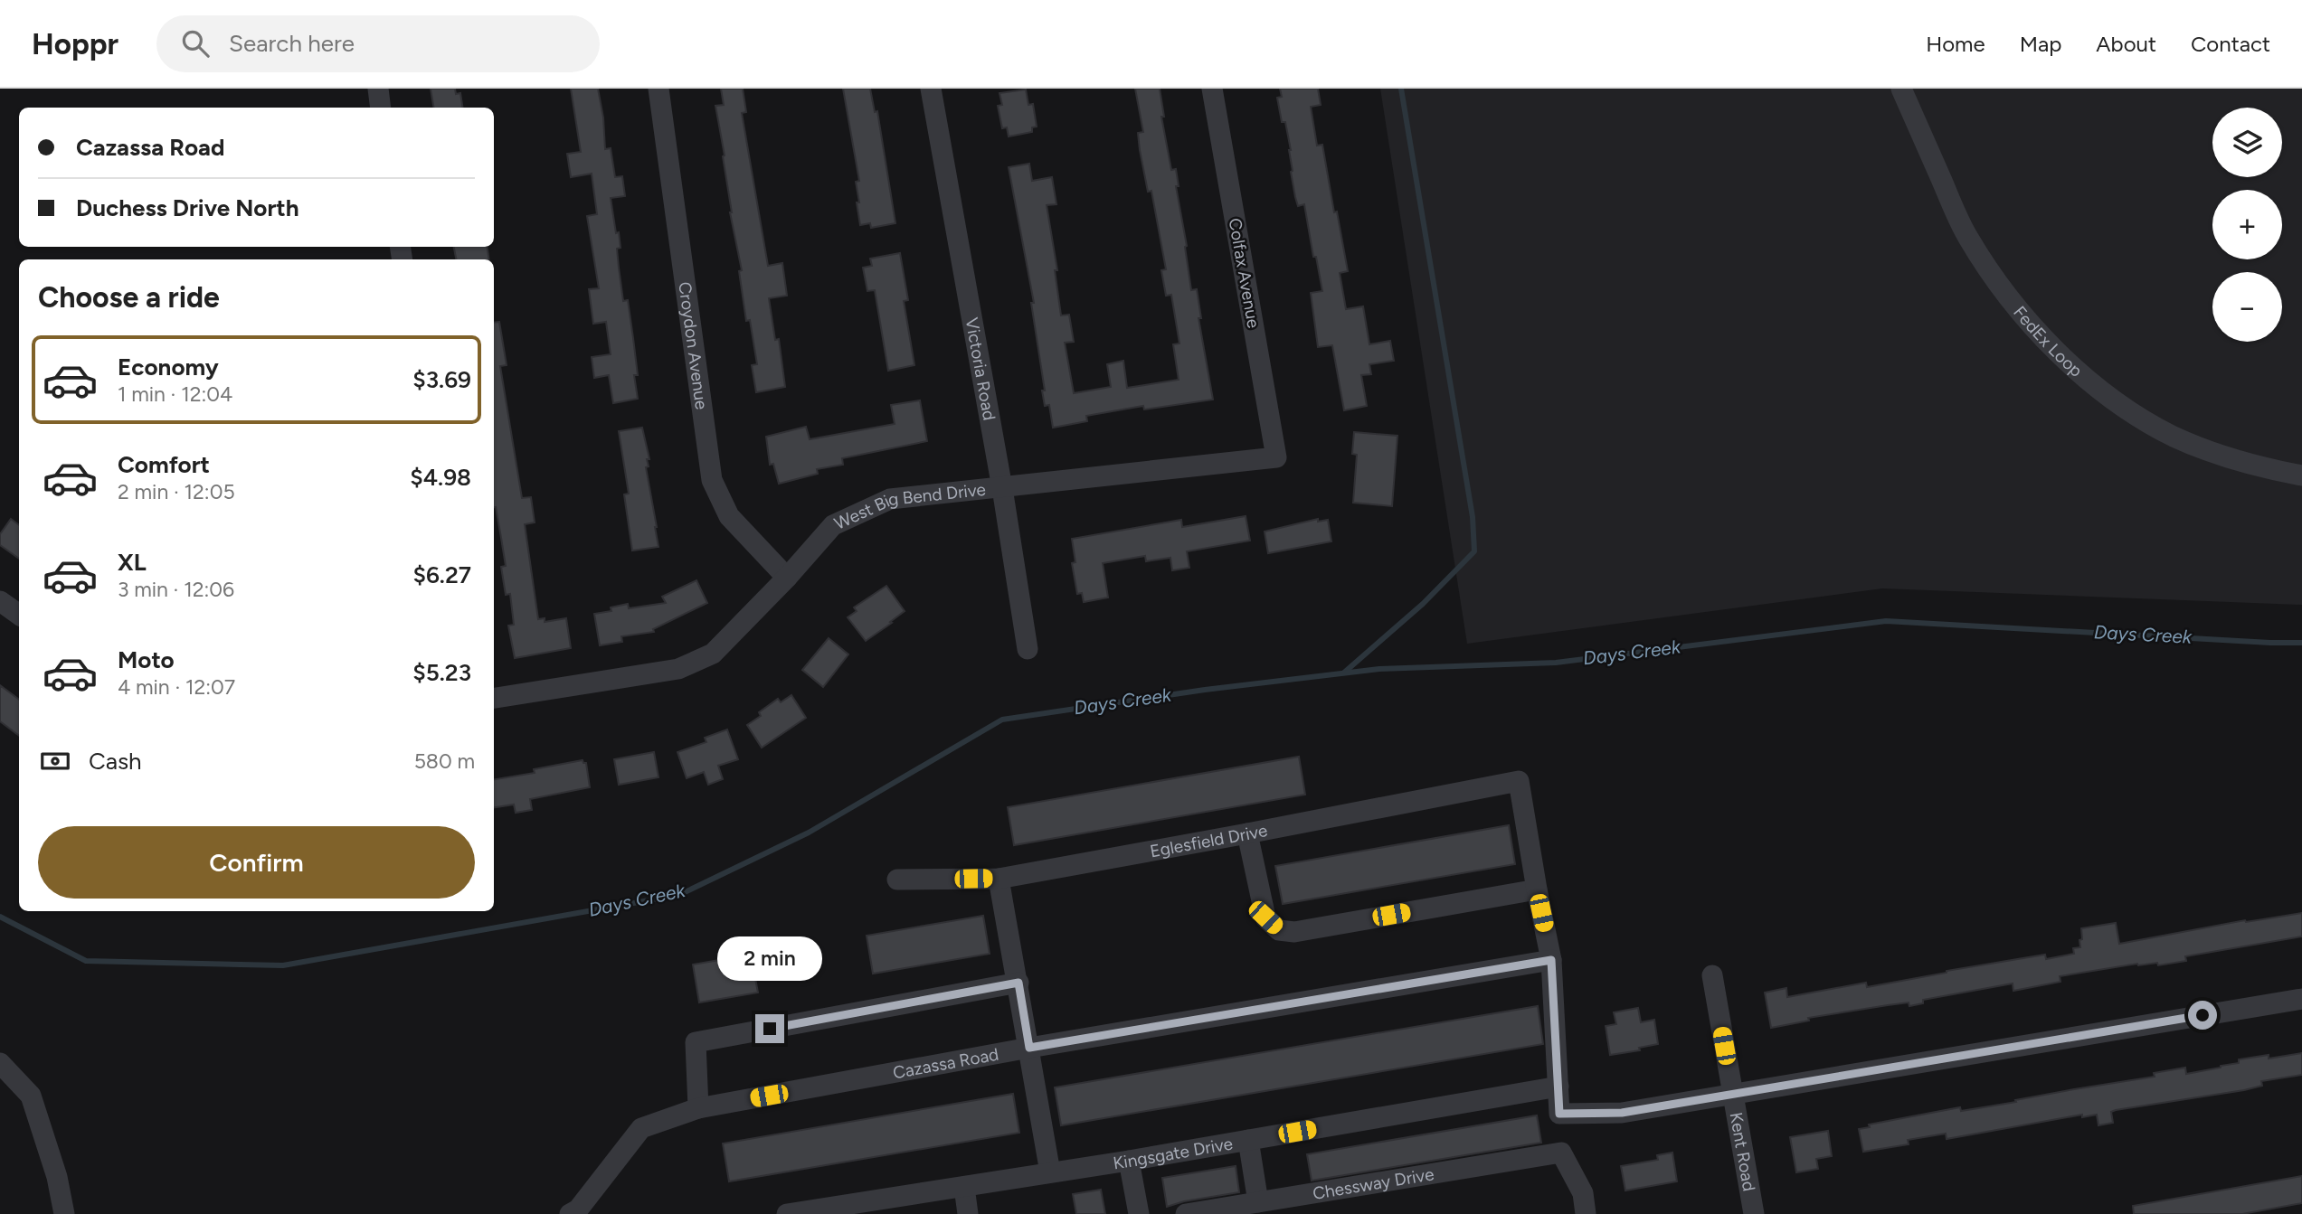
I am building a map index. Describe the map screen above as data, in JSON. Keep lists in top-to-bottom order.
{
  "streets": {
    "street": [
      "Colfax Avenue",
      "FedEx Loop",
      "Croydon Avenue",
      "Victoria Road",
      "West Big Bend Drive",
      "Eglesfield Drive",
      "Cazassa Road",
      "Kent Road",
      "Kingsgate Drive",
      "Chessway Drive"
    ]
  },
  "crossings": [
    ["Colfax Avenue", "West Big Bend Drive"],
    ["Croydon Avenue", "West Big Bend Drive"],
    ["Victoria Road", "West Big Bend Drive"]
  ],
  "water": ["Days Creek"],
  "page": {
    "header": "Hoppr",
    "search": "Search here",
    "nav": [
      "Home",
      "Map",
      "About",
      "Contact"
    ],
    "map_buttons": ["+", "−"],
    "banner": ["Cazassa Road", "Duchess Drive North"],
    "heading": "Choose a ride",
    "list": [
      {
        "name": "Economy",
        "note": "1 min · 12:04",
        "value": "$3.69"
      },
      {
        "name": "Comfort",
        "note": "2 min · 12:05",
        "value": "$4.98"
      },
      {
        "name": "XL",
        "note": "3 min · 12:06",
        "value": "$6.27"
      },
      {
        "name": "Moto",
        "note": "4 min · 12:07",
        "value": "$5.23"
      }
    ],
    "pay": ["Cash", "580 m"],
    "buttons": "Confirm",
    "bubble": "2 min"
  }
}
